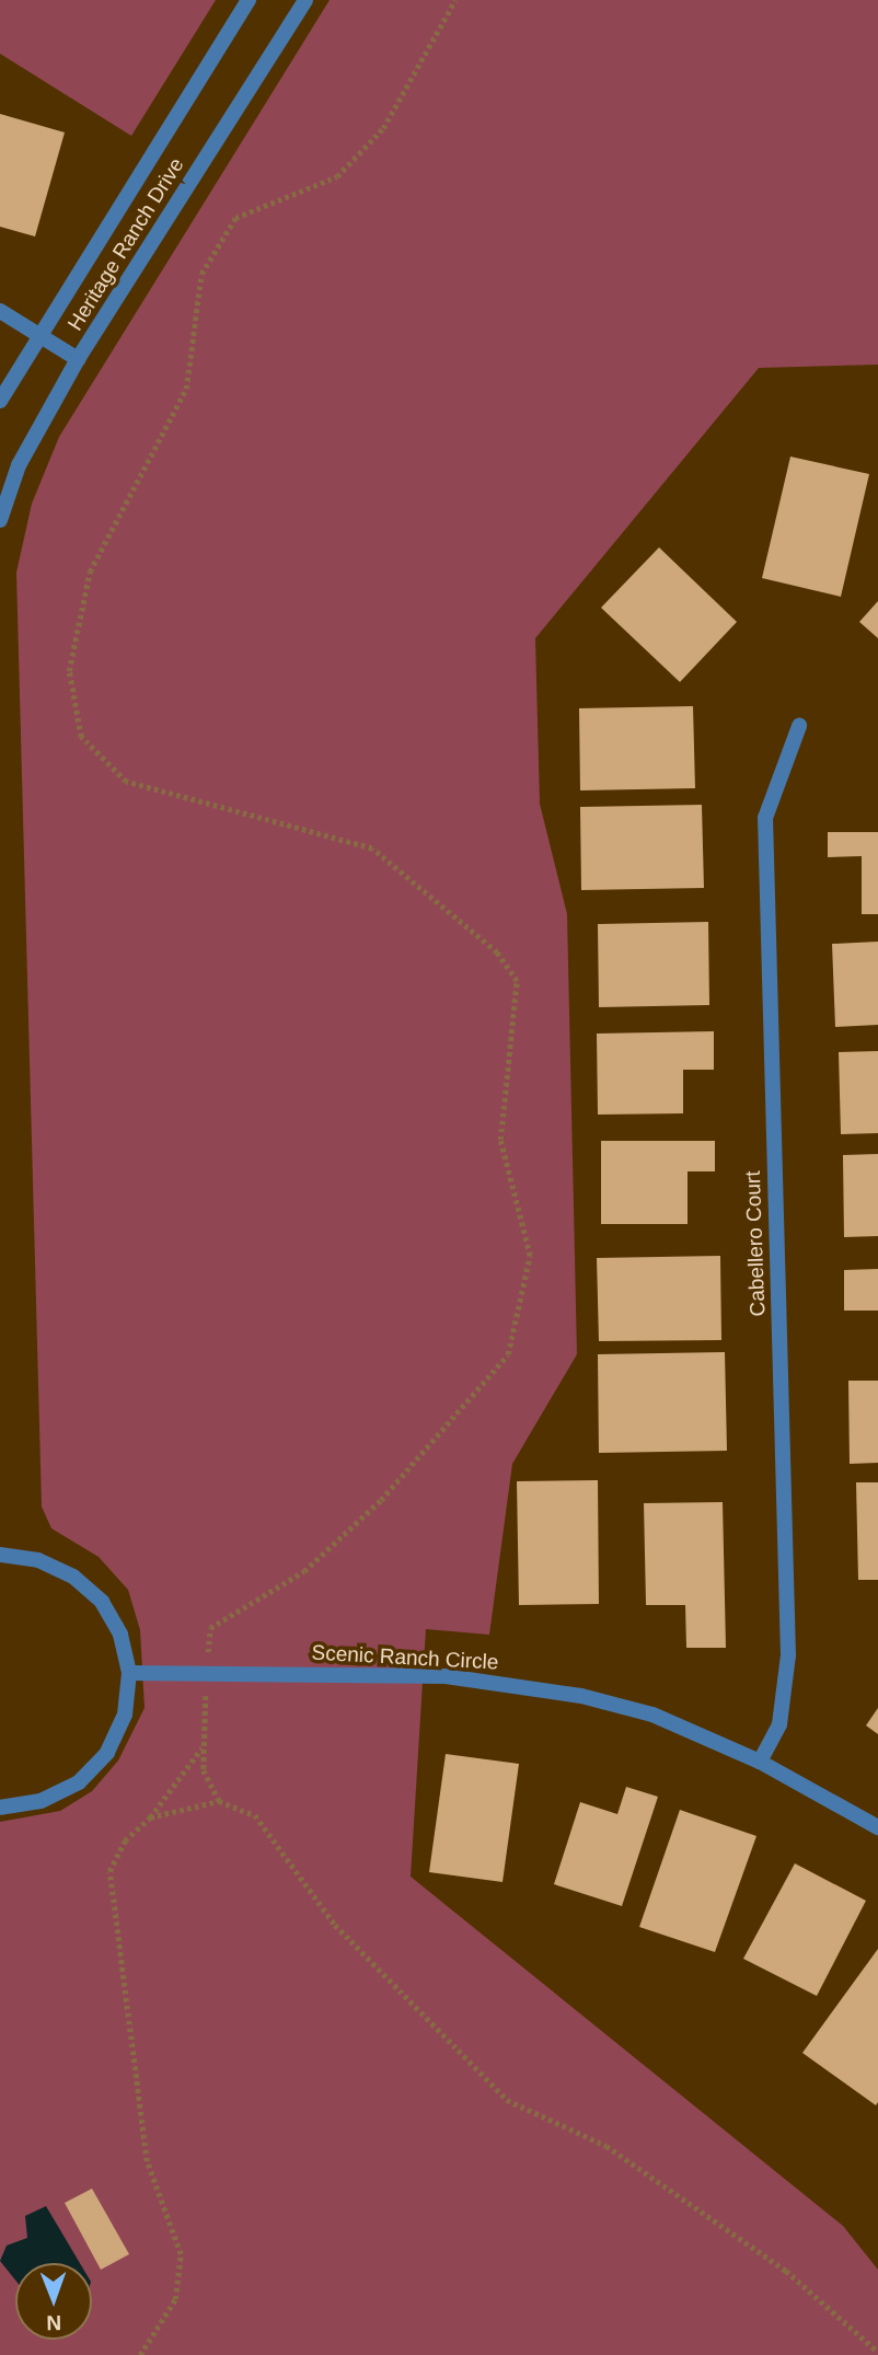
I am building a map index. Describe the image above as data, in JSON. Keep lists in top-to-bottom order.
{
  "streets": {
    "street": ["Heritage Ranch Drive", "Cabellero Court", "Scenic Ranch Circle"]
  },
  "crossings": [
    ["Cabellero Court", "Scenic Ranch Circle"]
  ],
  "north": "bottom"
}
